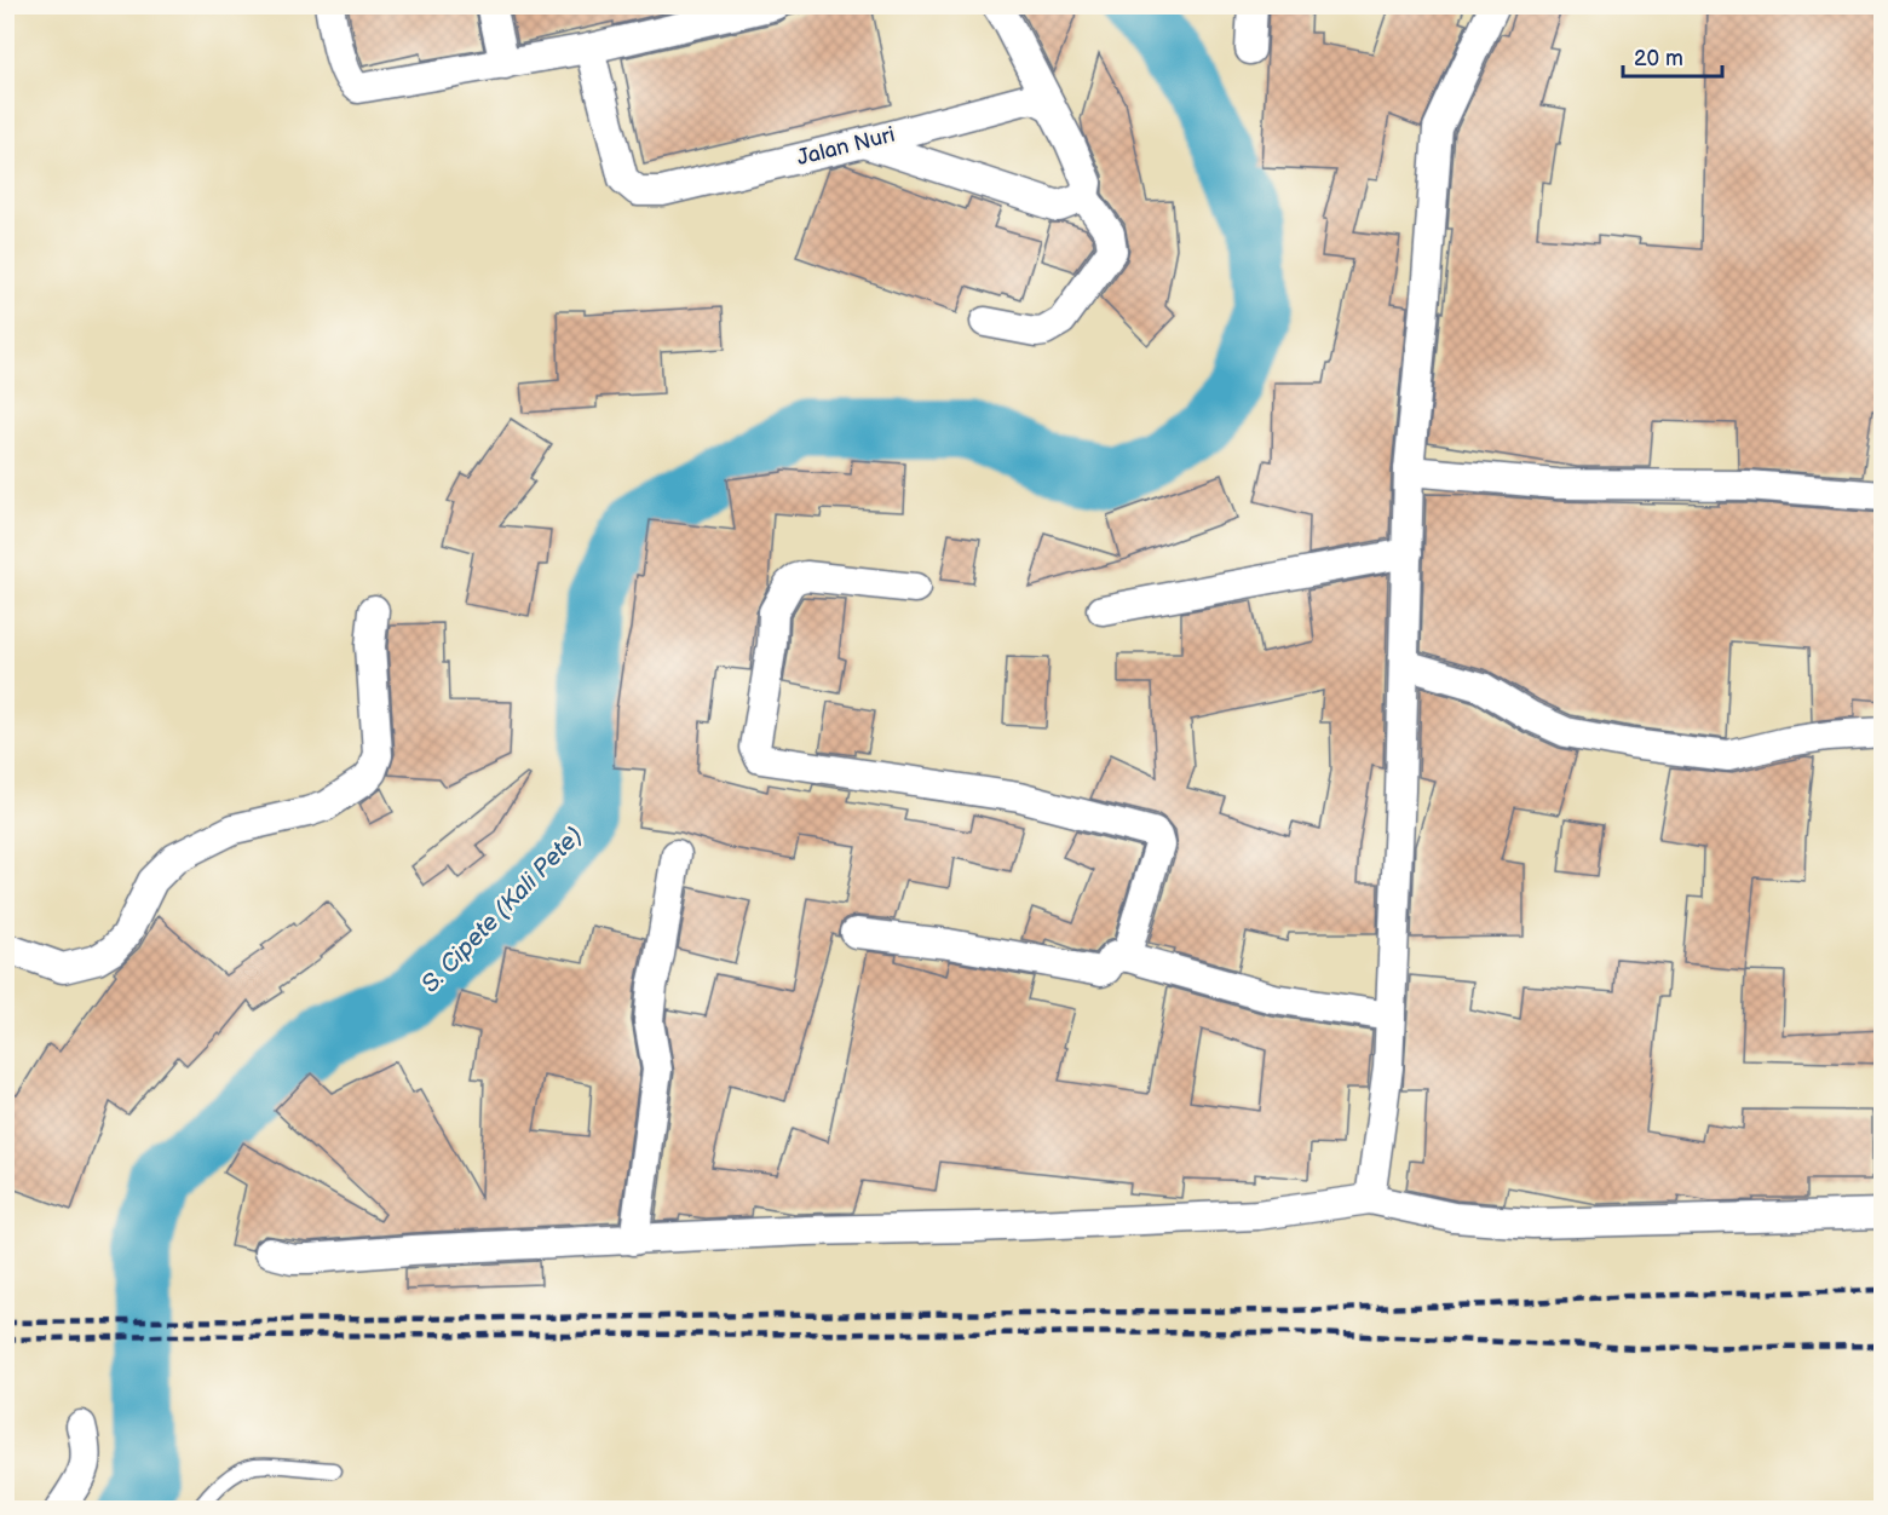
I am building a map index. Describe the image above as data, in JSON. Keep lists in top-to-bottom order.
{
  "streets": {
    "street": ["Jalan Nuri"]
  },
  "water": ["S. Cipete (Kali Pete)"],
  "scale_bar": "20 m"
}
